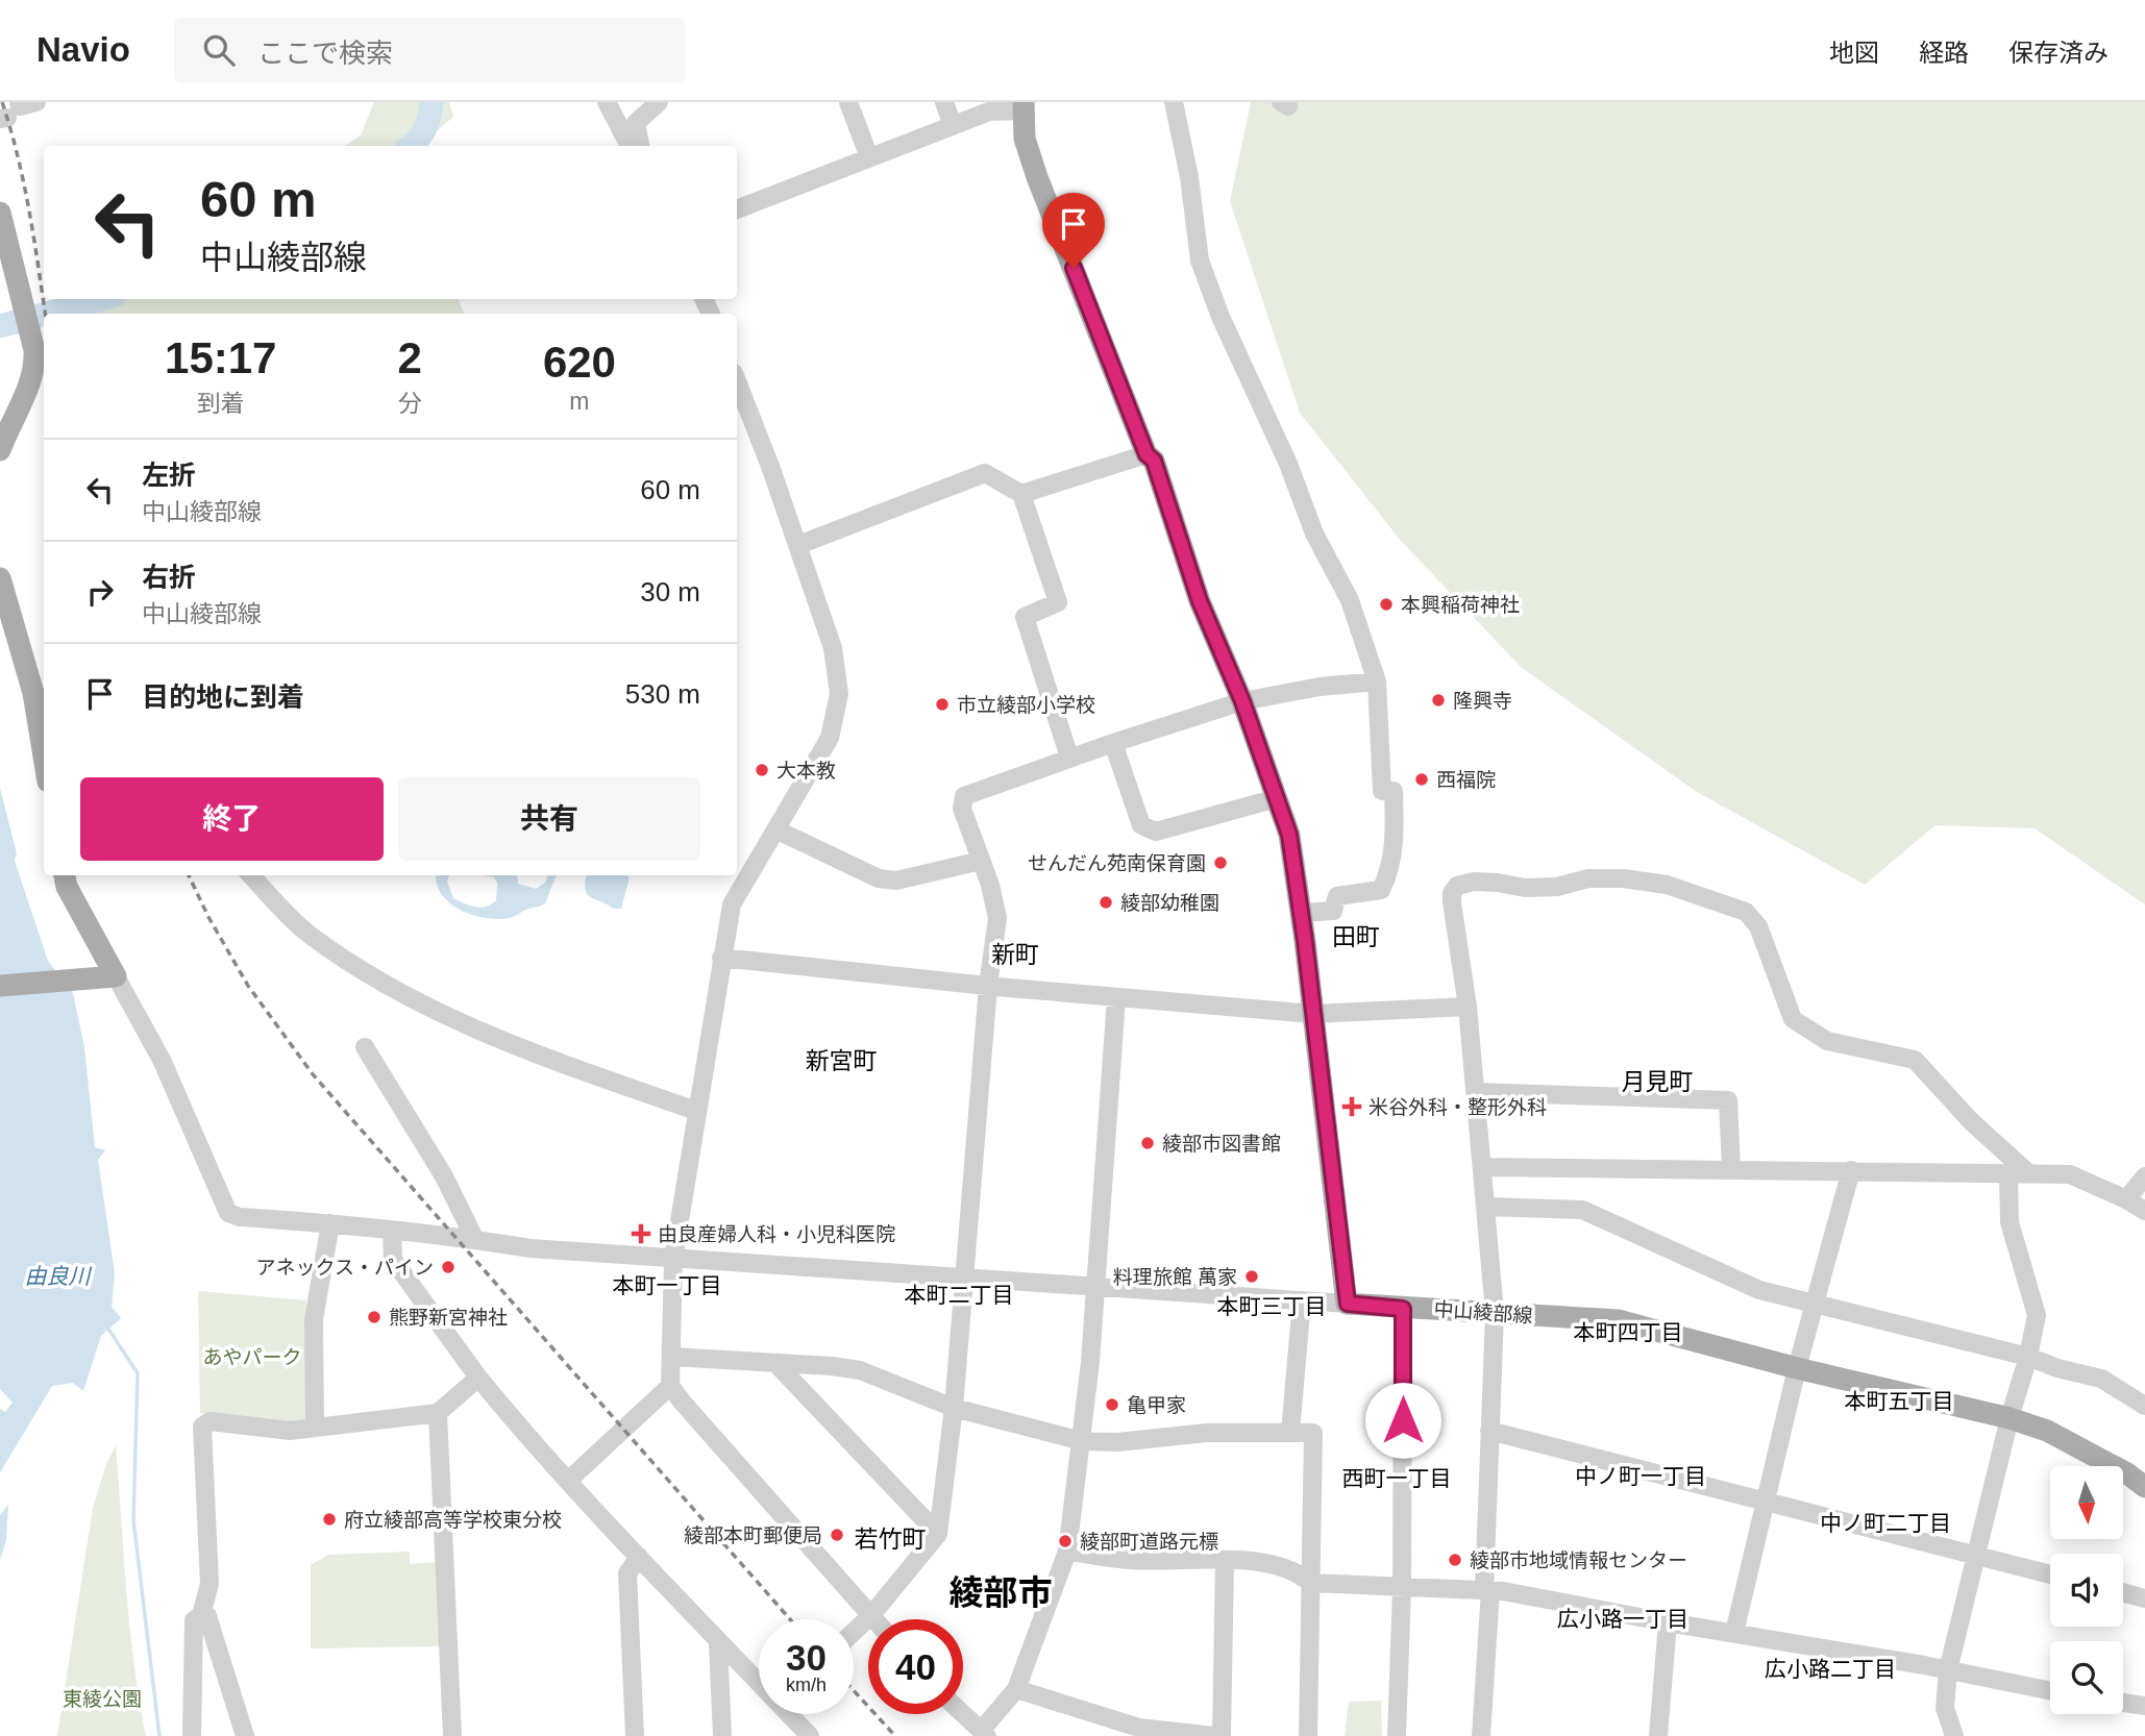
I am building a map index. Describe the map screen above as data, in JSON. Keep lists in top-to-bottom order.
{
  "streets": {
    "main road": ["中山綾部線"]
  },
  "districts": [
    "田町",
    "新町",
    "新宮町",
    "月見町",
    "本町一丁目",
    "本町二丁目",
    "本町三丁目",
    "本町四丁目",
    "本町五丁目",
    "中ノ町一丁目",
    "西町一丁目",
    "中ノ町二丁目",
    "若竹町",
    "綾部市",
    "広小路一丁目",
    "広小路二丁目"
  ],
  "water": ["由良川"],
  "parks": ["あやパーク", "東綾公園"],
  "places": {
    "other": [
      "本興稲荷神社",
      "隆興寺",
      "市立綾部小学校",
      "大本教",
      "西福院",
      "せんだん苑南保育園",
      "綾部幼稚園",
      "綾部市図書館",
      "アネックス・パイン",
      "料理旅館 萬家",
      "熊野新宮神社",
      "亀甲家",
      "府立綾部高等学校東分校",
      "綾部本町郵便局",
      "綾部町道路元標",
      "綾部市地域情報センター"
    ],
    "health": ["米谷外科・整形外科", "由良産婦人科・小児科医院"]
  },
  "north": "bottom",
  "page": {
    "header": "Navio",
    "search": "ここで検索",
    "nav": ["地図", "経路", "保存済み"],
    "turn": ["60 m", "中山綾部線"],
    "eta": [
      "15:17",
      "到着",
      "2",
      "分",
      "620",
      "m"
    ],
    "list": [
      {
        "name": "左折",
        "note": "中山綾部線",
        "value": "60 m"
      },
      {
        "name": "右折",
        "note": "中山綾部線",
        "value": "30 m"
      },
      {
        "name": "目的地に到着",
        "value": "530 m"
      }
    ],
    "buttons": ["終了", "共有"],
    "speed": "30 km/h",
    "limit": "40"
  }
}
